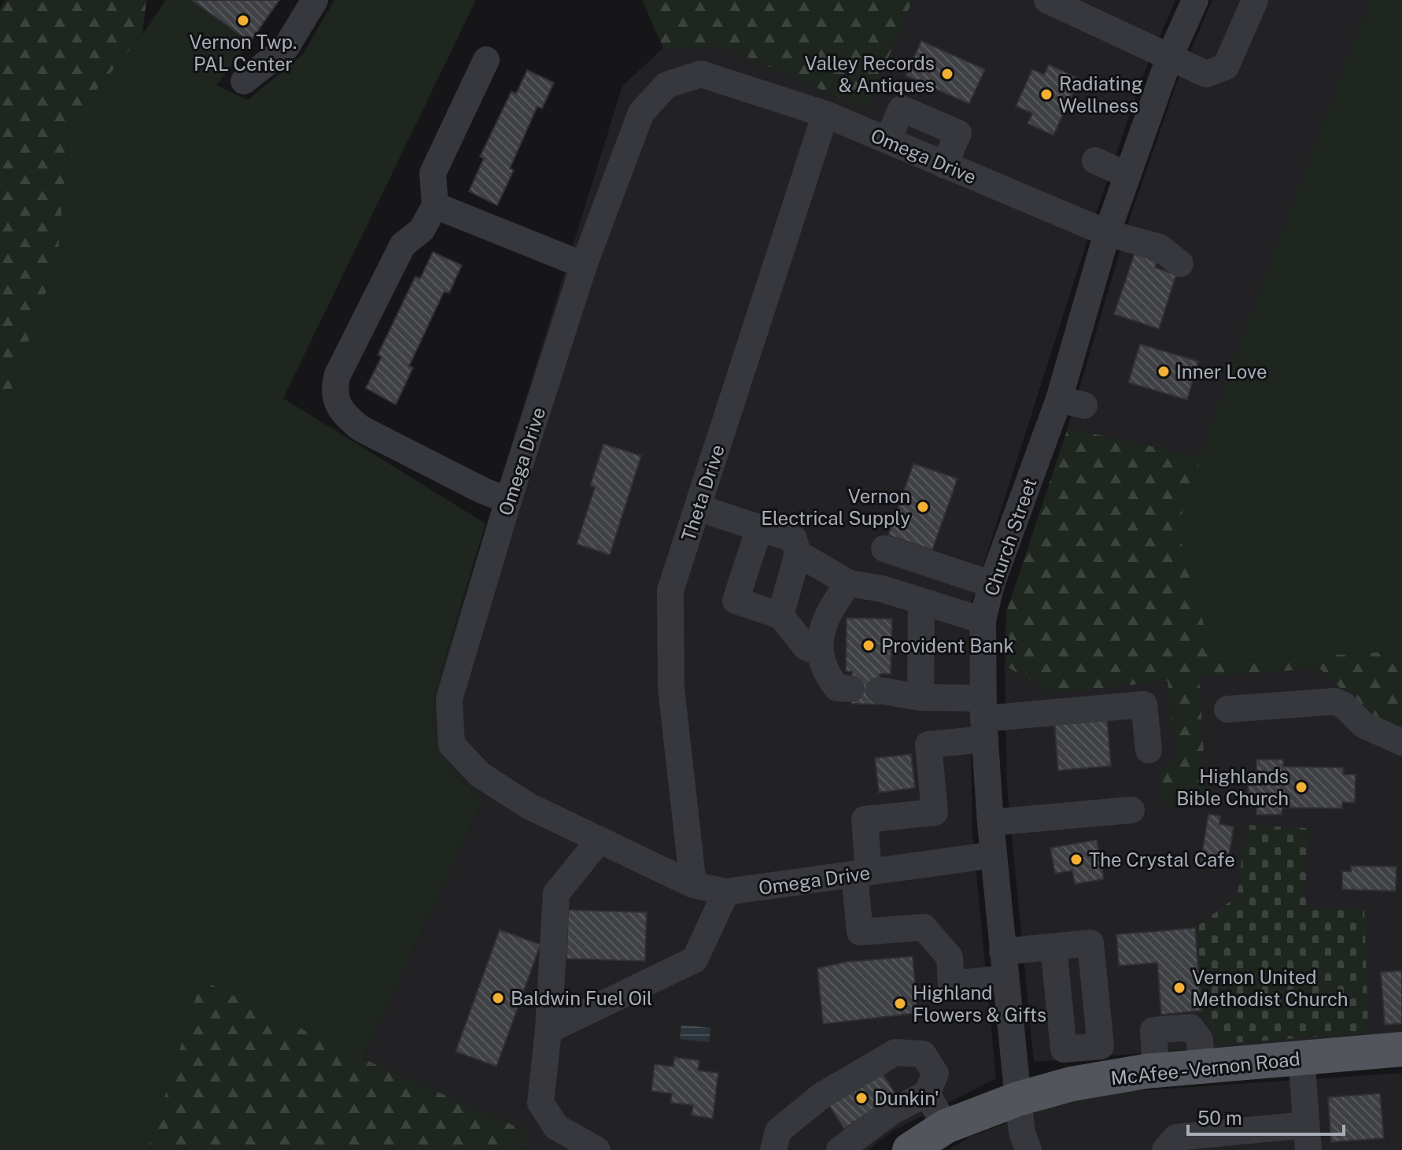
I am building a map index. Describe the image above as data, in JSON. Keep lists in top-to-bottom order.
{
  "streets": {
    "main road": ["McAfee - Vernon Road"],
    "street": ["Omega Drive", "Theta Drive", "Church Street"]
  },
  "crossings": [
    ["Omega Drive", "Theta Drive"],
    ["Omega Drive", "Church Street"],
    ["Church Street", "McAfee - Vernon Road"]
  ],
  "places": [
    "Vernon Twp. PAL Center",
    "Valley Records & Antiques",
    "Radiating Wellness",
    "Inner Love",
    "Vernon Electrical Supply",
    "Provident Bank",
    "Highlands Bible Church",
    "The Crystal Cafe",
    "Vernon United Methodist Church",
    "Baldwin Fuel Oil",
    "Highland Flowers & Gifts",
    "Dunkin'"
  ],
  "scale_bar": "50 m"
}
